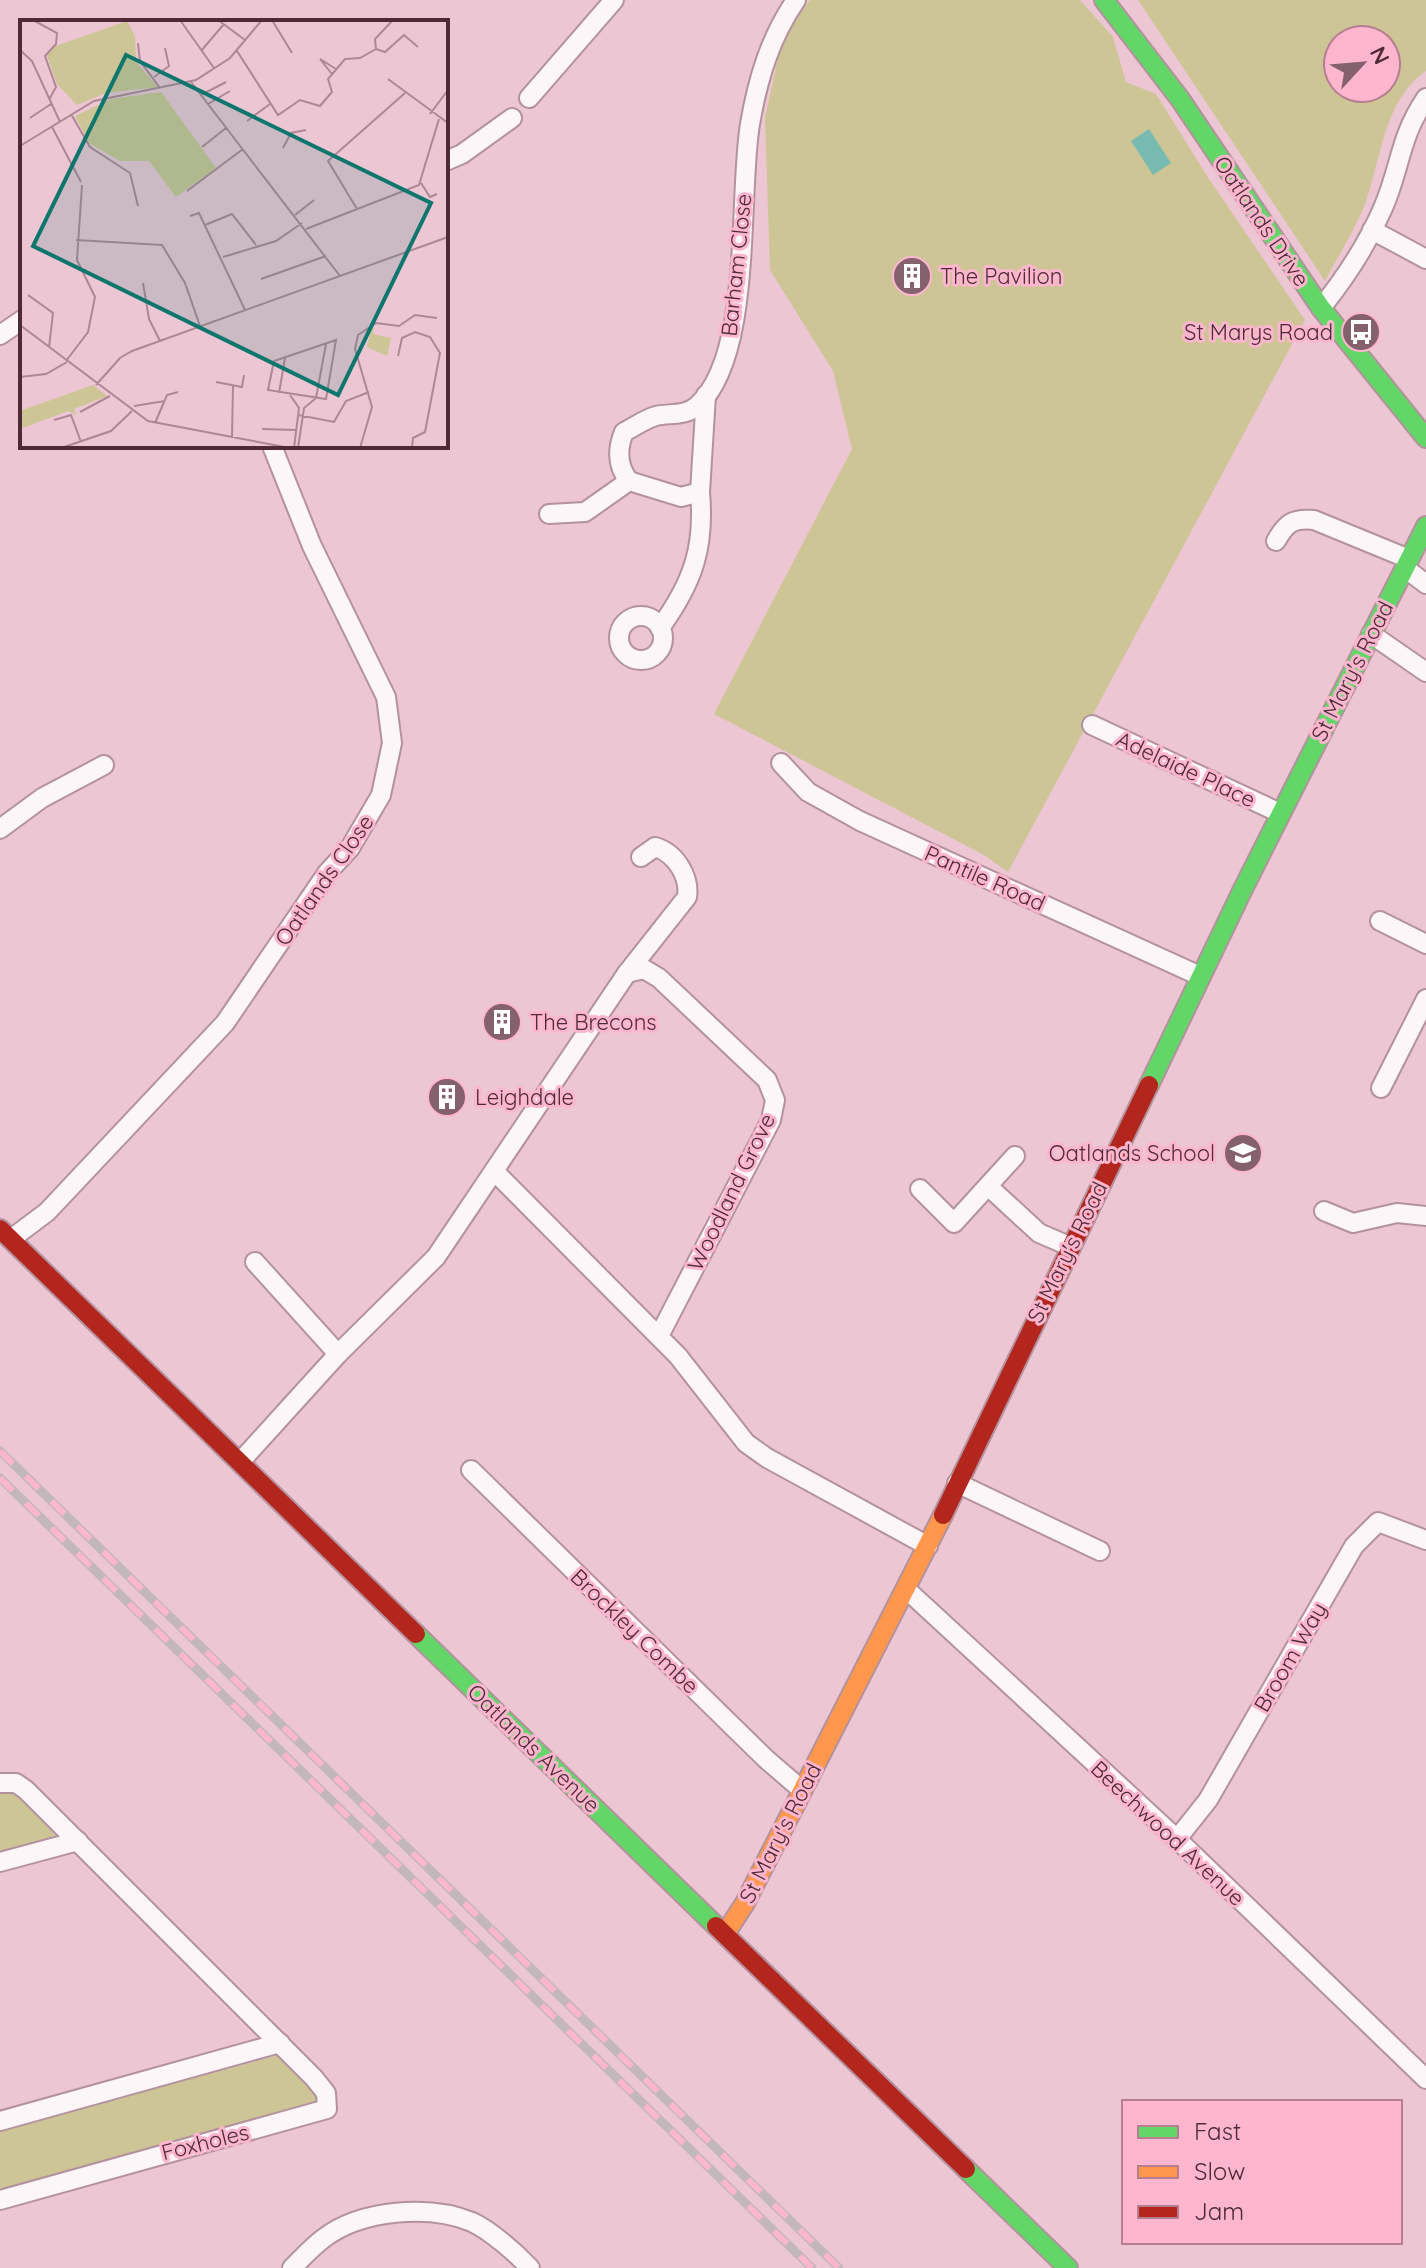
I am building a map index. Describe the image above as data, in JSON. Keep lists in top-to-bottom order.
{
  "streets": {
    "street": [
      "Oatlands Drive",
      "Barham Close",
      "St Mary's Road",
      "Adelaide Place",
      "Pantile Road",
      "Oatlands Close",
      "Woodland Grove",
      "Brockley Combe",
      "Broom Way",
      "Oatlands Avenue",
      "Beechwood Avenue",
      "Foxholes"
    ]
  },
  "crossings": [
    ["St Mary's Road", "Adelaide Place"],
    ["St Mary's Road", "Pantile Road"],
    ["St Mary's Road", "Brockley Combe"],
    ["St Mary's Road", "Oatlands Avenue"],
    ["St Mary's Road", "Beechwood Avenue"],
    ["Oatlands Close", "Oatlands Avenue"],
    ["Broom Way", "Beechwood Avenue"]
  ],
  "places": {
    "building": ["The Pavilion", "The Brecons", "Leighdale"],
    "bus stop": ["St Marys Road"],
    "school or university": ["Oatlands School"]
  },
  "legend": ["Fast", "Slow", "Jam"],
  "north": "top right"
}
